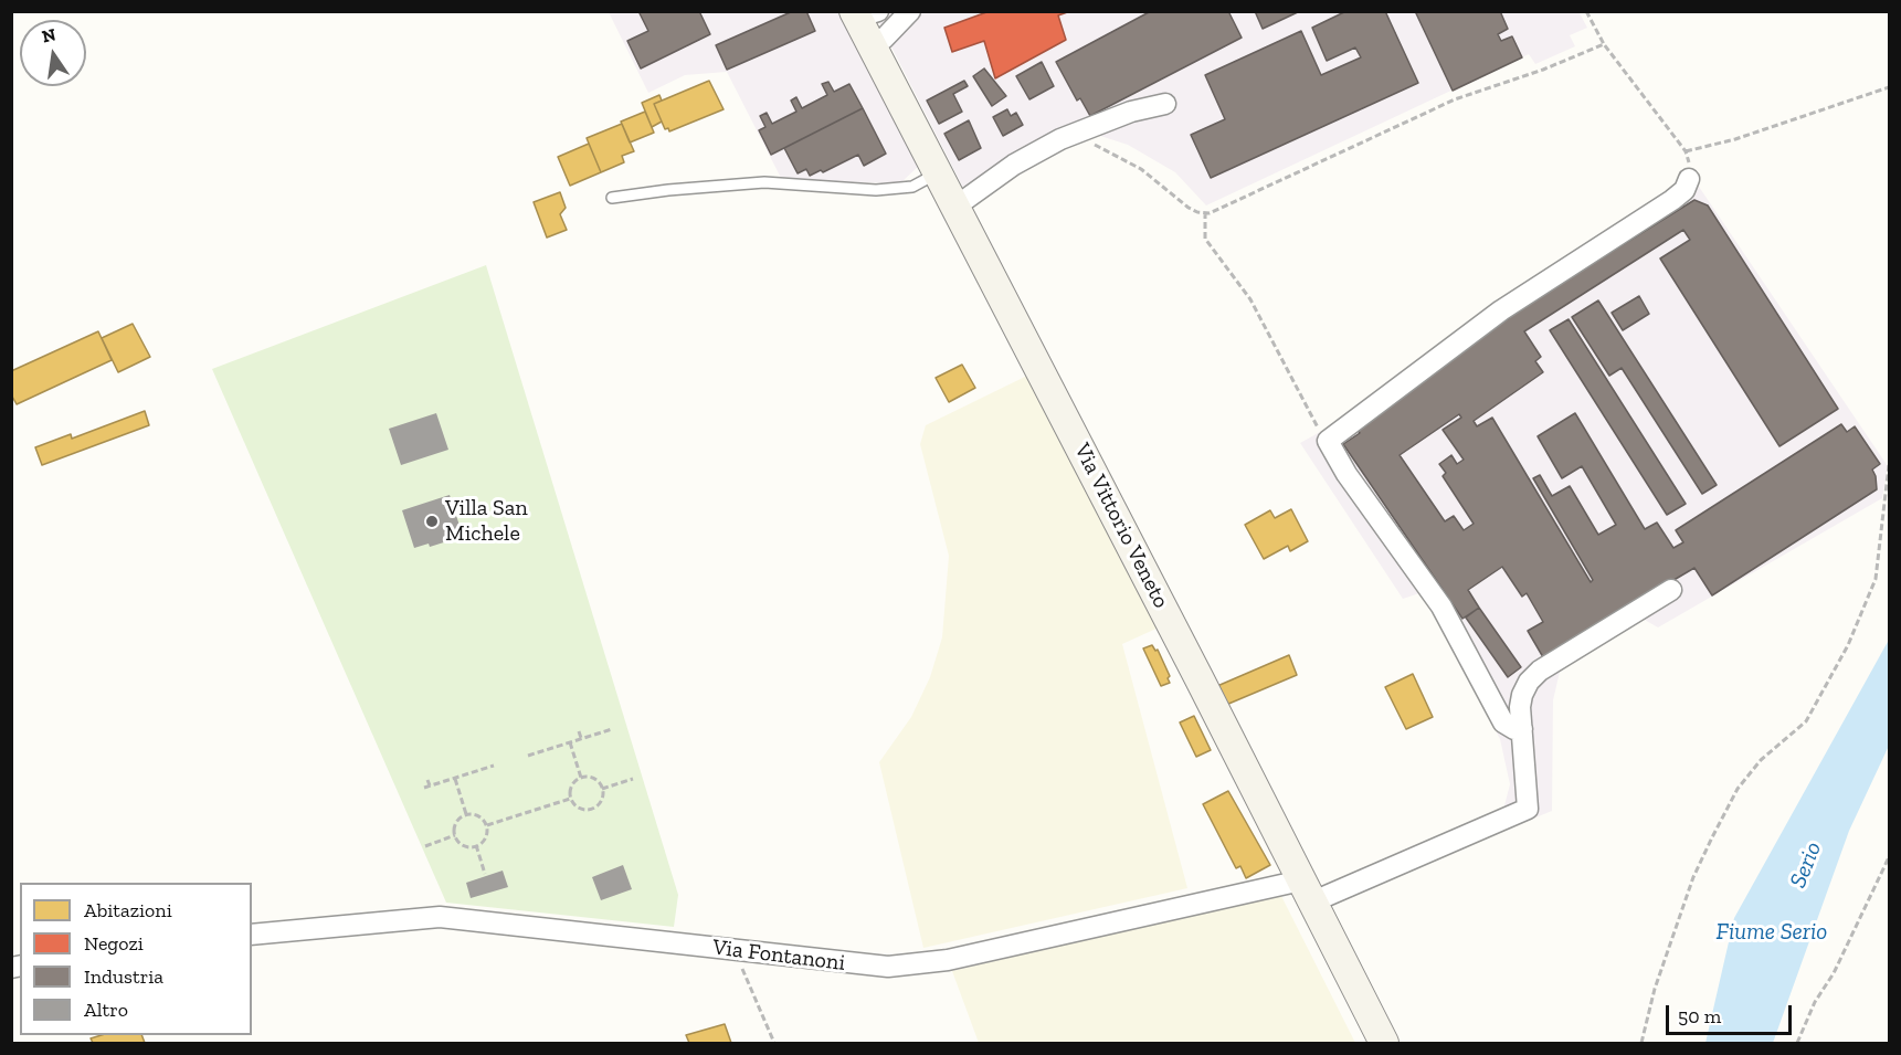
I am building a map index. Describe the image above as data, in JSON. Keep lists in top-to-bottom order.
{
  "streets": {
    "main road": ["Via Vittorio Veneto"],
    "street": ["Via Fontanoni"]
  },
  "crossings": [
    ["Via Vittorio Veneto", "Via Fontanoni"]
  ],
  "water": ["Serio", "Fiume Serio"],
  "places": ["Villa San Michele"],
  "legend": [
    "Abitazioni",
    "Negozi",
    "Industria",
    "Altro"
  ],
  "scale_bar": "50 m",
  "north": "top"
}
